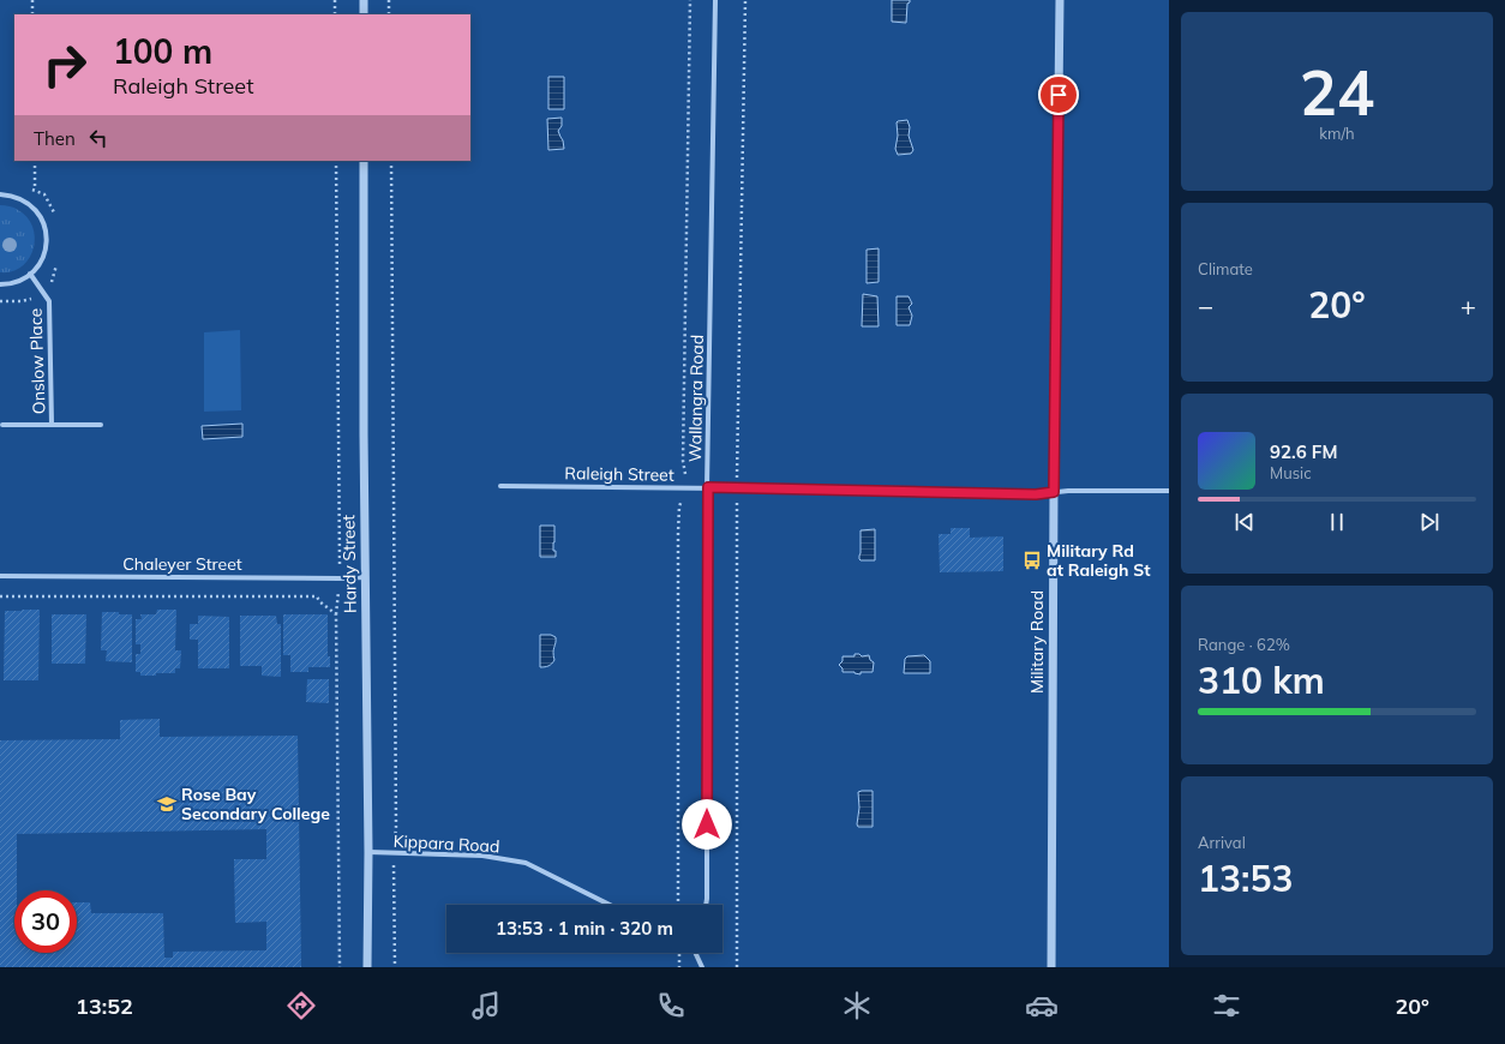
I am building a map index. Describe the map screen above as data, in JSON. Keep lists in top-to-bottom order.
{
  "streets": {
    "street": [
      "Onslow Place",
      "Wallangra Road",
      "Raleigh Street",
      "Chaleyer Street",
      "Hardy Street",
      "Military Road",
      "Kippara Road"
    ]
  },
  "crossings": [
    ["Wallangra Road", "Raleigh Street"],
    ["Raleigh Street", "Military Road"],
    ["Chaleyer Street", "Hardy Street"],
    ["Hardy Street", "Kippara Road"]
  ],
  "places": {
    "bus stop": ["Military Rd at Raleigh St"],
    "school or university": ["Rose Bay Secondary College"]
  },
  "page": {
    "tile": [
      ["24", "km/h"],
      "Climate",
      ["Range · 62%", "310 km"],
      ["Arrival", "13:53"]
    ],
    "turn": ["100 m", "Raleigh Street"],
    "then": "Then",
    "heat": ["−", "20°", "+"],
    "song": ["92.6 FM", "Music"],
    "limit": "30",
    "trip": "13:53 · 1 min · 320 m",
    "tabs": ["13:52", "20°"]
  }
}
